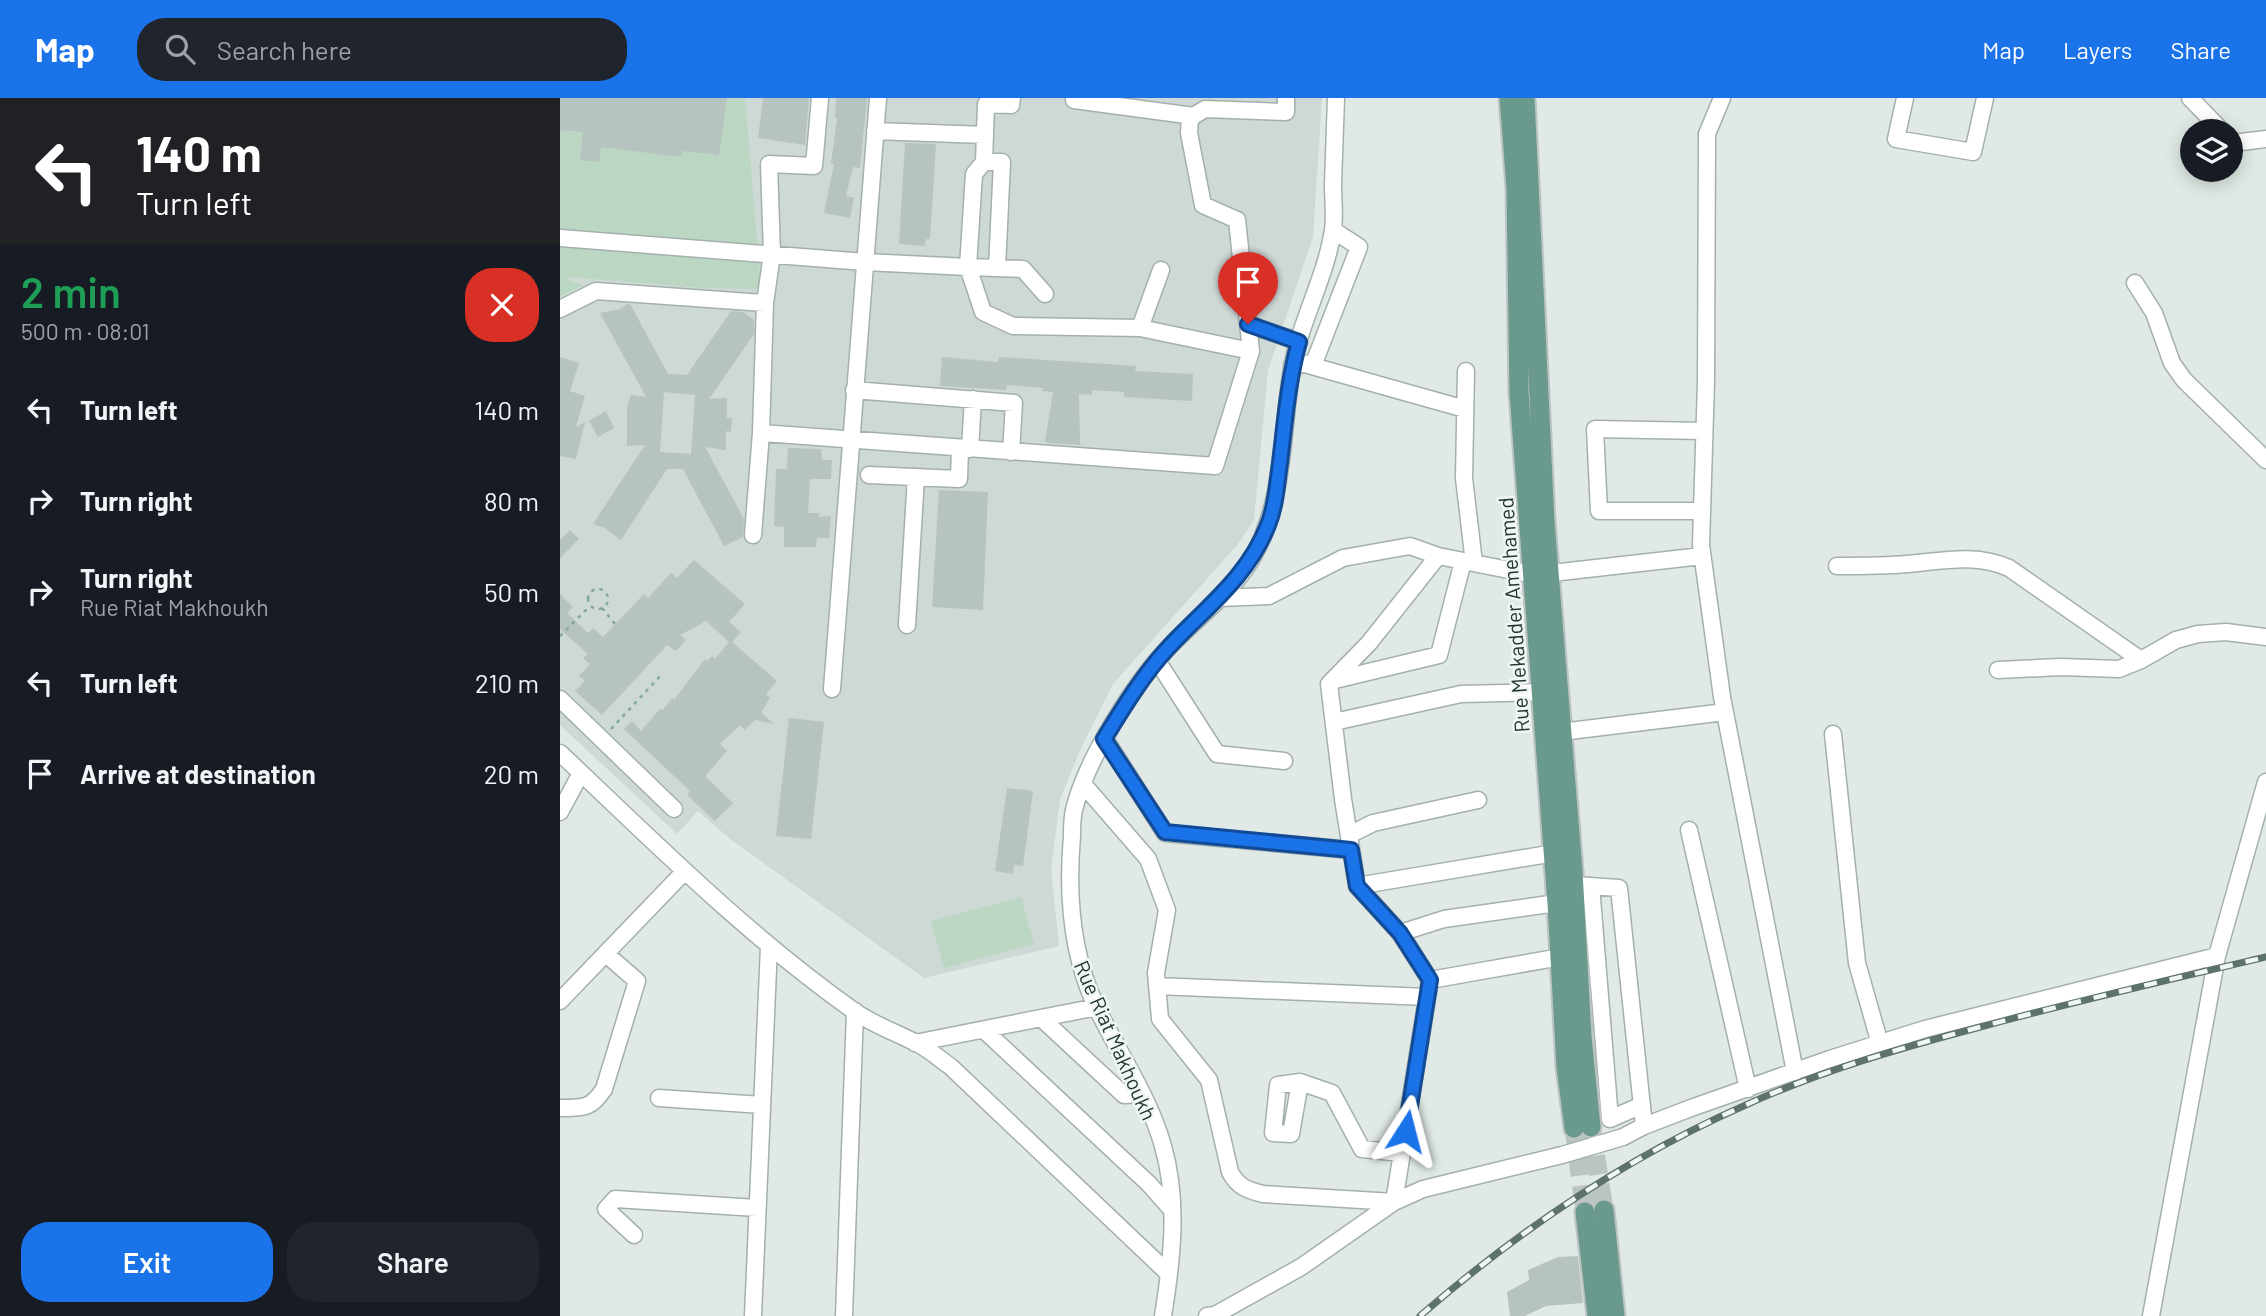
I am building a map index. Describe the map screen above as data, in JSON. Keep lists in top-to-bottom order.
{
  "streets": {
    "main road": ["Rue Mekadder Amehamed"],
    "street": ["Rue Riat Makhoukh"]
  },
  "page": {
    "header": "Map",
    "search": "Search here",
    "nav": ["Map", "Layers", "Share"],
    "turn": ["140 m", "Turn left"],
    "heading": ["2 min", "500 m · 08:01"],
    "list": [
      {
        "name": "Turn left",
        "value": "140 m"
      },
      {
        "name": "Turn right",
        "value": "80 m"
      },
      {
        "name": "Turn right",
        "note": "Rue Riat Makhoukh",
        "value": "50 m"
      },
      {
        "name": "Turn left",
        "value": "210 m"
      },
      {
        "name": "Arrive at destination",
        "value": "20 m"
      }
    ],
    "buttons": ["Exit", "Share"]
  }
}
